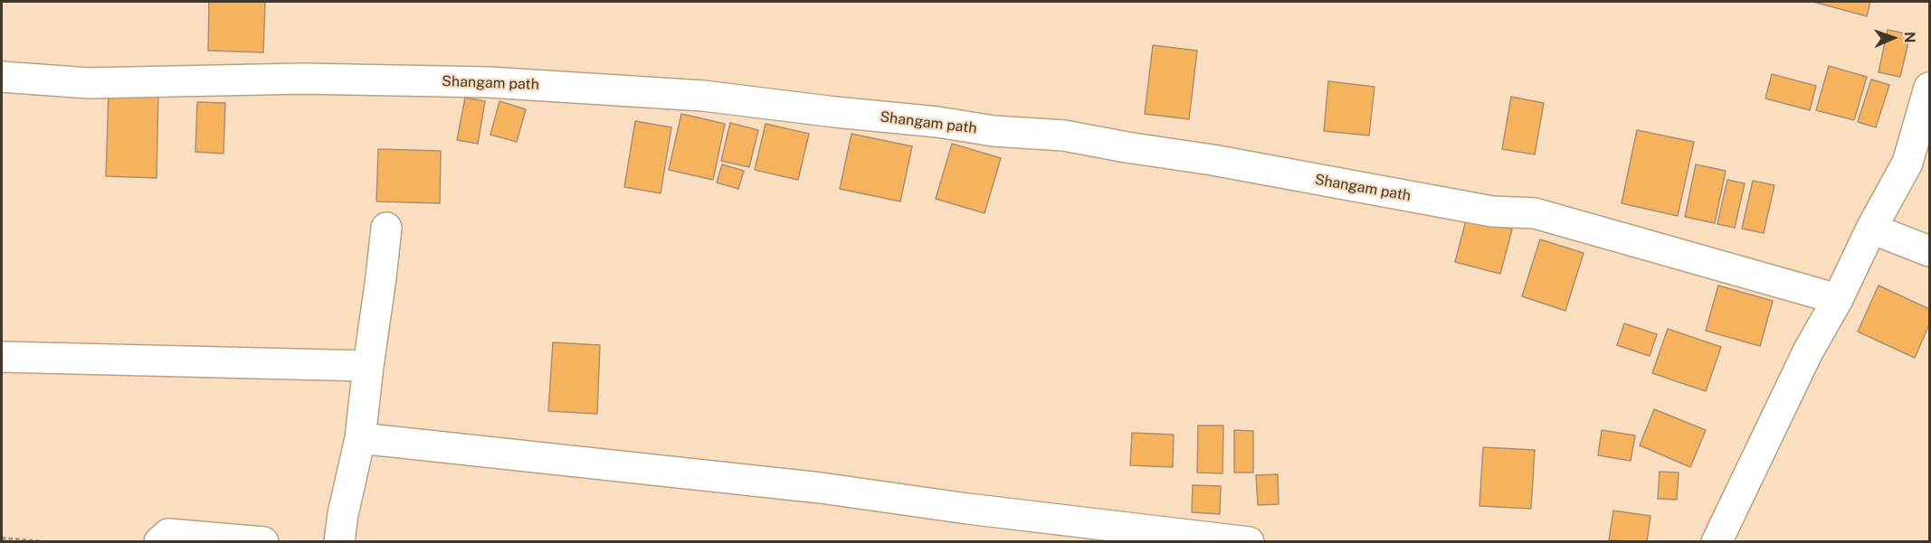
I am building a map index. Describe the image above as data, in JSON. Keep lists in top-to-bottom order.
{
  "streets": {
    "street": ["Shangam path"]
  },
  "north": "right"
}
